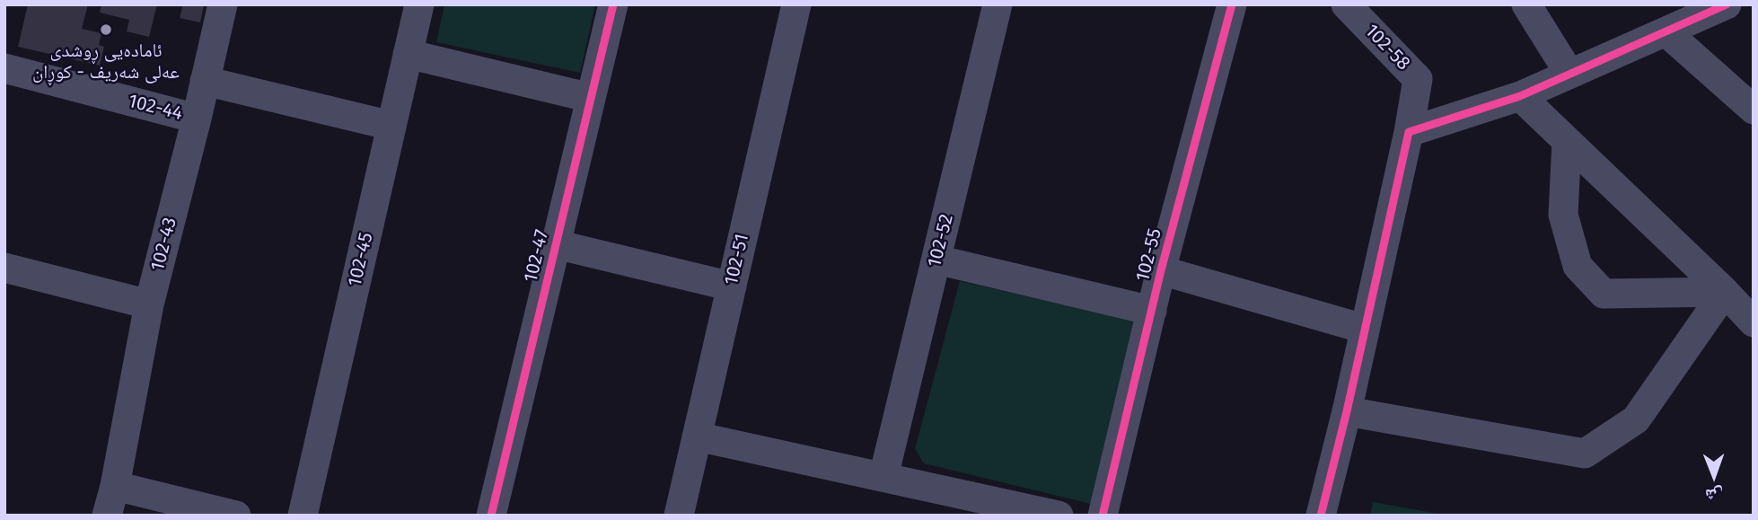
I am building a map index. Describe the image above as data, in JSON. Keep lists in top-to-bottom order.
{
  "streets": {
    "street": [
      "102-58",
      "102-44",
      "102-52",
      "102-43",
      "102-55",
      "102-47",
      "102-45",
      "102-51"
    ]
  },
  "crossings": [
    ["102-44", "102-43"]
  ],
  "places": ["ئامادەیی ڕوشدی عەلی شەریف - کوڕان"],
  "north": "bottom"
}
